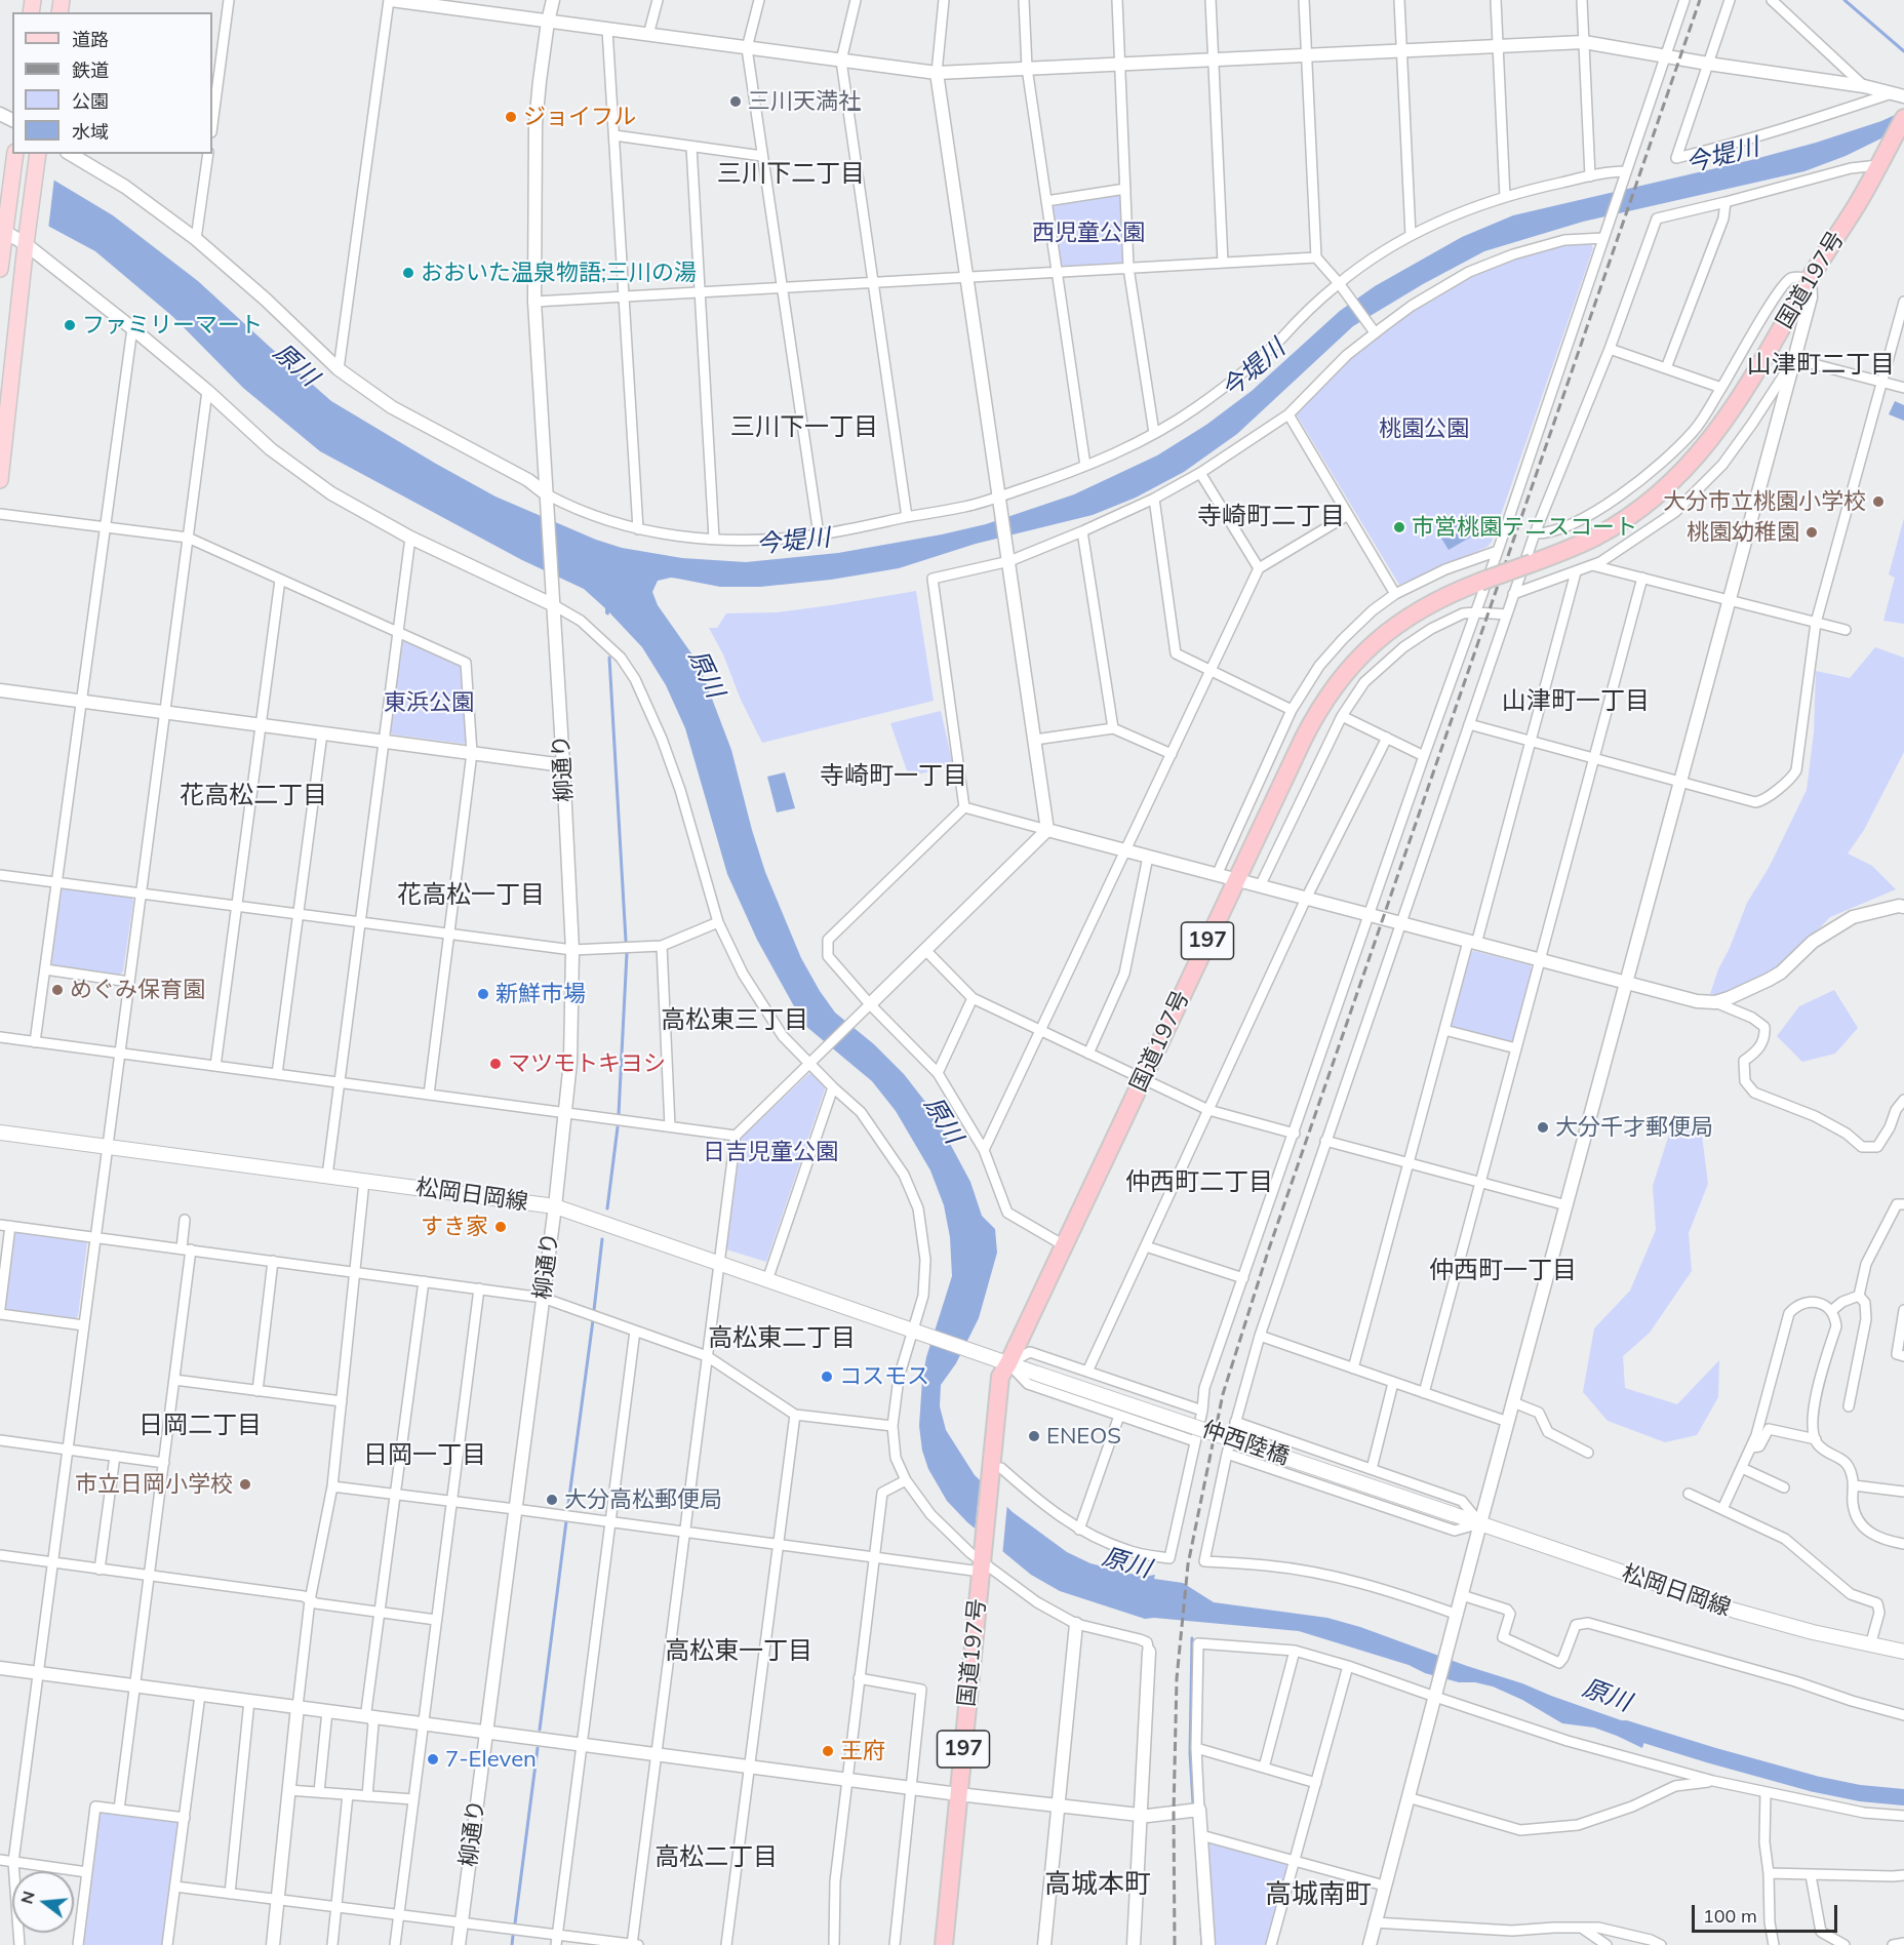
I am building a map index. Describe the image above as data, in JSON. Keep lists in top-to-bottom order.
{
  "streets": {
    "highway": ["国道197号", "197"],
    "main road": ["松岡日岡線", "仲西陸橋"],
    "street": ["柳通り"]
  },
  "crossings": [
    ["国道197号", "松岡日岡線"],
    ["国道197号", "仲西陸橋"],
    ["柳通り", "松岡日岡線"],
    ["松岡日岡線", "仲西陸橋"]
  ],
  "districts": [
    "三川下二丁目",
    "山津町二丁目",
    "三川下一丁目",
    "寺崎町二丁目",
    "山津町一丁目",
    "寺崎町一丁目",
    "花高松二丁目",
    "花高松一丁目",
    "高松東三丁目",
    "仲西町二丁目",
    "仲西町一丁目",
    "高松東二丁目",
    "日岡二丁目",
    "日岡一丁目",
    "高松東一丁目",
    "高松二丁目",
    "高城本町",
    "高城南町"
  ],
  "water": ["今堤川", "原川"],
  "parks": [
    "西児童公園",
    "桃園公園",
    "東浜公園",
    "日吉児童公園"
  ],
  "places": [
    "三川天満社",
    "ジョイフル",
    "おおいた温泉物語;三川の湯",
    "ファミリーマート",
    "大分市立桃園小学校",
    "市営桃園テニスコート",
    "桃園幼稚園",
    "めぐみ保育園",
    "新鮮市場",
    "マツモトキヨシ",
    "大分千才郵便局",
    "すき家",
    "コスモス",
    "ENEOS",
    "市立日岡小学校",
    "大分高松郵便局",
    "王府",
    "7-Eleven"
  ],
  "legend": [
    "道路",
    "鉄道",
    "公園",
    "水域"
  ],
  "scale_bar": "100 m",
  "north": "left"
}
